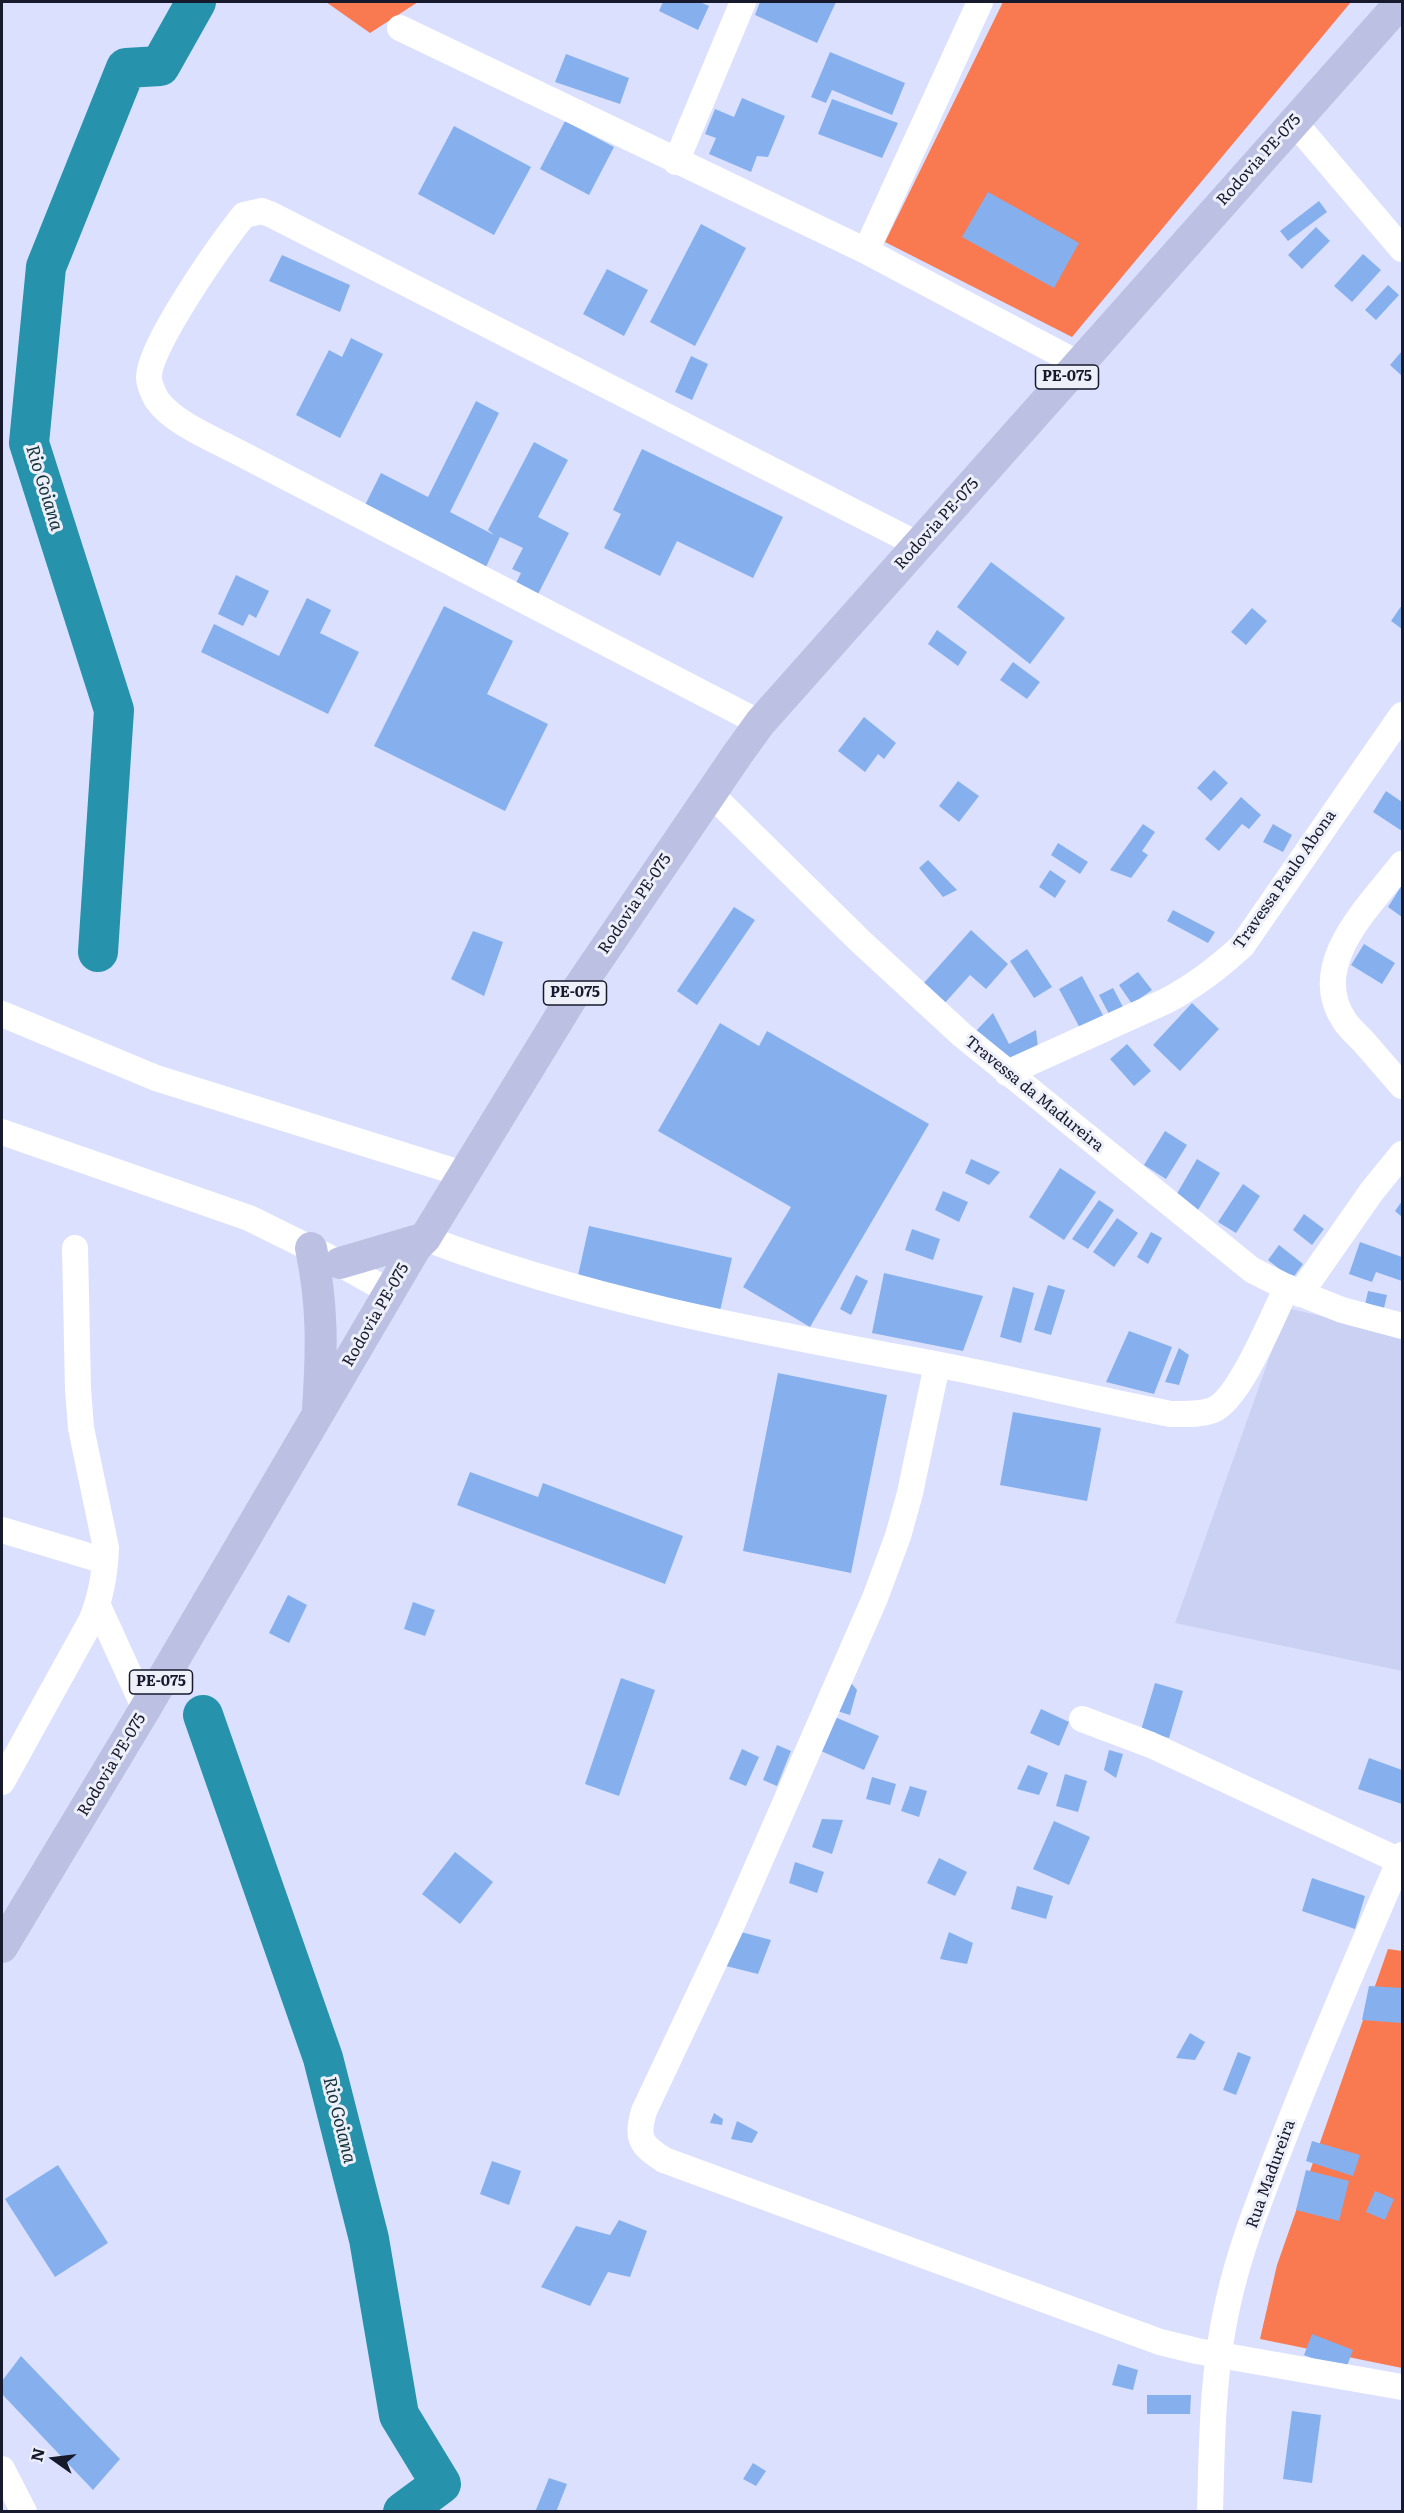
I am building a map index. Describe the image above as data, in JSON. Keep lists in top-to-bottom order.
{
  "streets": {
    "main road": ["Rodovia PE-075", "PE-075"],
    "street": ["Travessa Paulo Abona", "Travessa da Madureira", "Rua Madureira"]
  },
  "crossings": [
    ["Rodovia PE-075", "Travessa da Madureira"],
    ["Travessa Paulo Abona", "Travessa da Madureira"]
  ],
  "water": ["Rio Goiana"],
  "north": "left"
}
